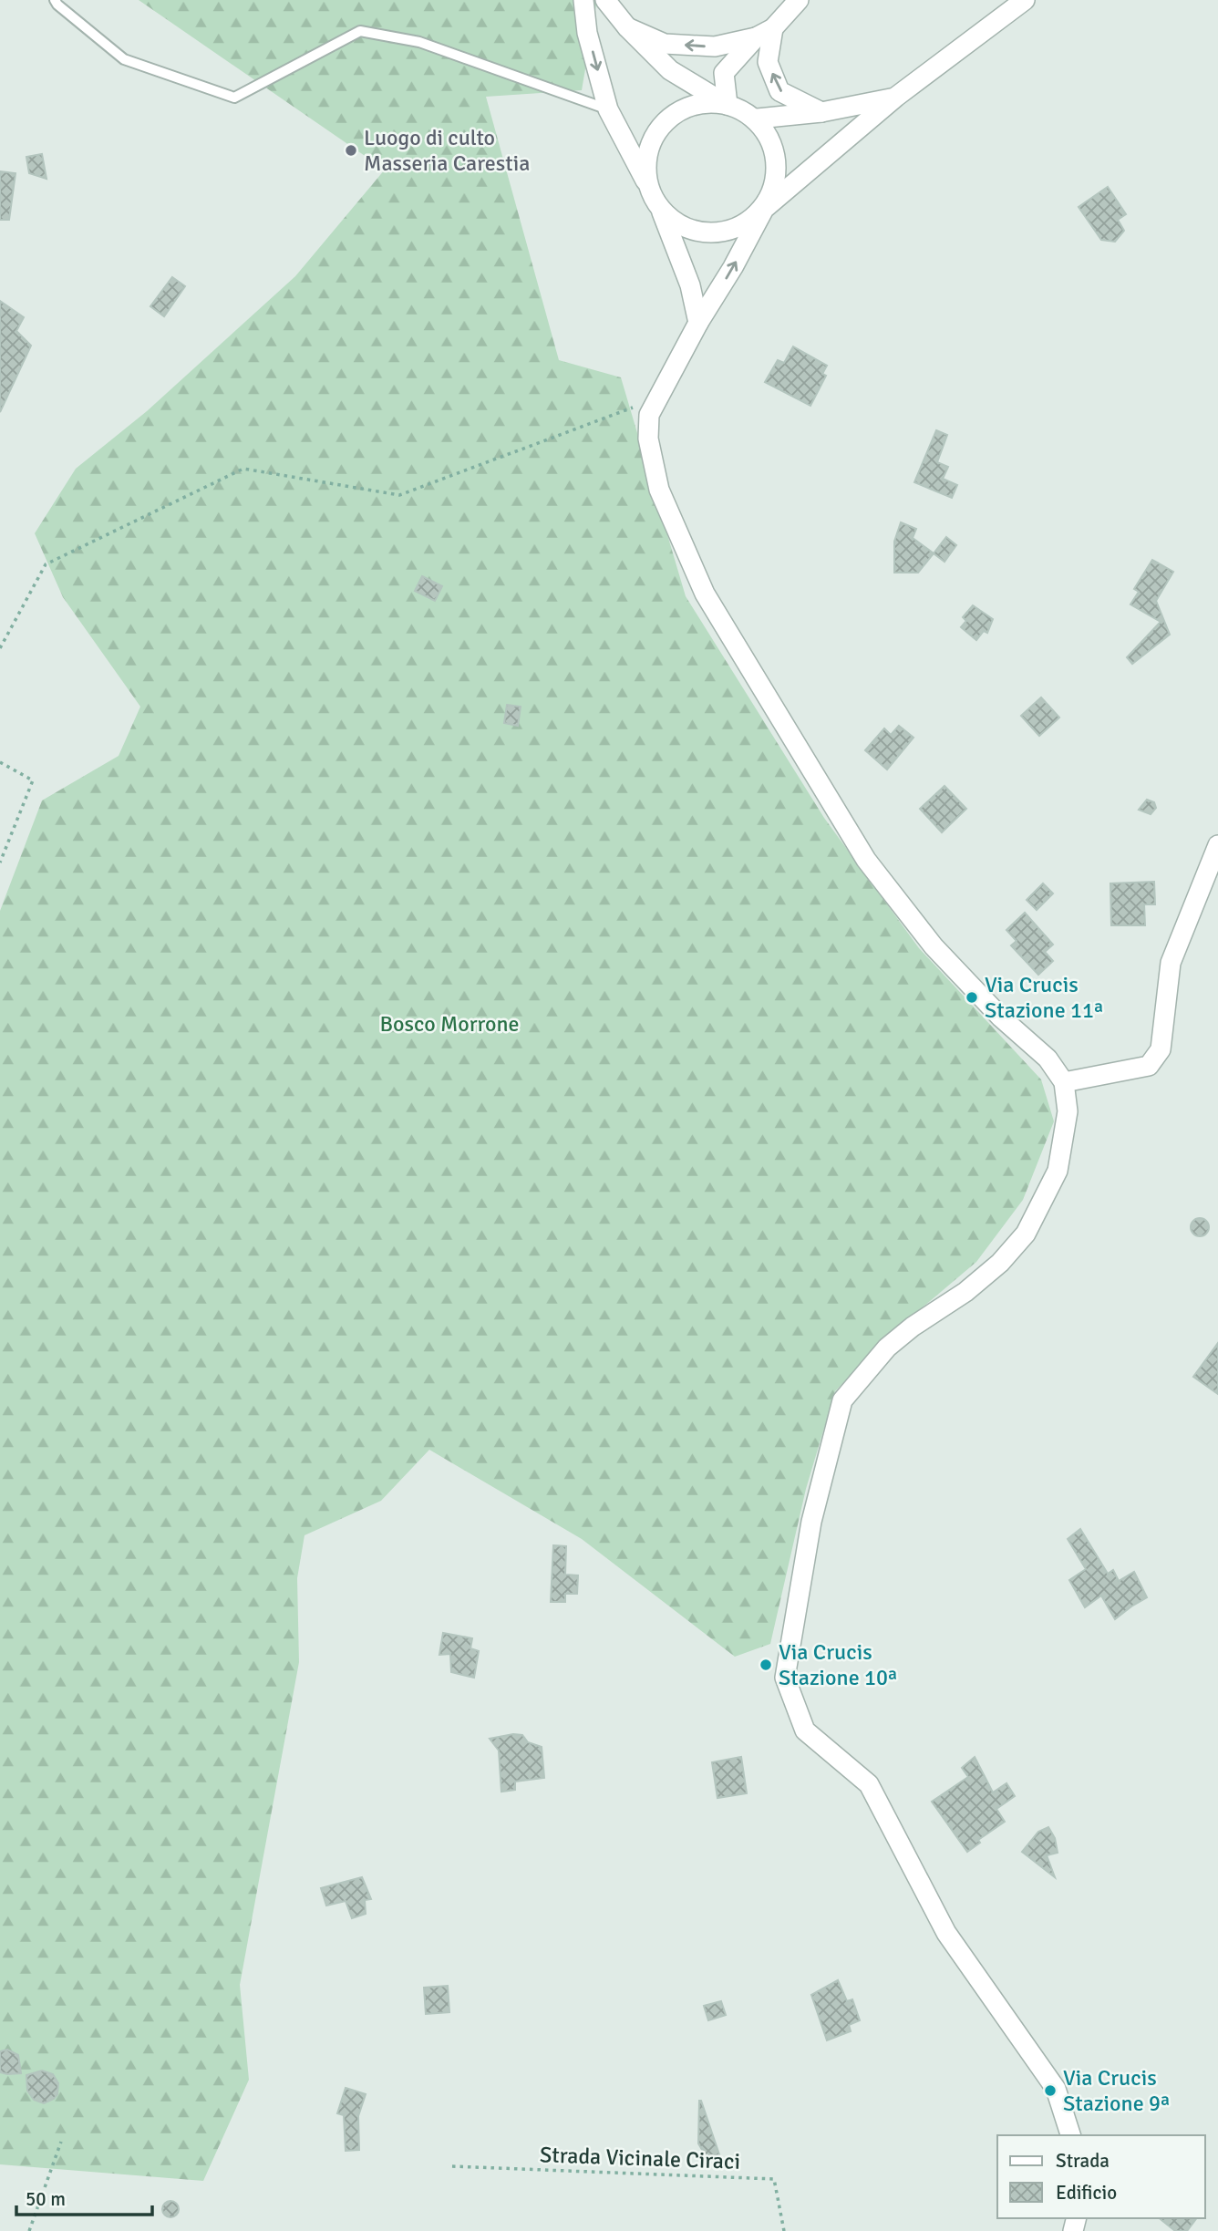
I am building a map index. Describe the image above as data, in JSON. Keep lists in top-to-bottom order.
{
  "streets": {
    "path": ["Strada Vicinale Ciraci"]
  },
  "parks": ["Bosco Morrone"],
  "places": [
    "Luogo di culto Masseria Carestia",
    "Via Crucis Stazione 11ª",
    "Via Crucis Stazione 10ª",
    "Via Crucis Stazione 9ª"
  ],
  "legend": ["Strada", "Edificio"],
  "scale_bar": "50 m"
}
